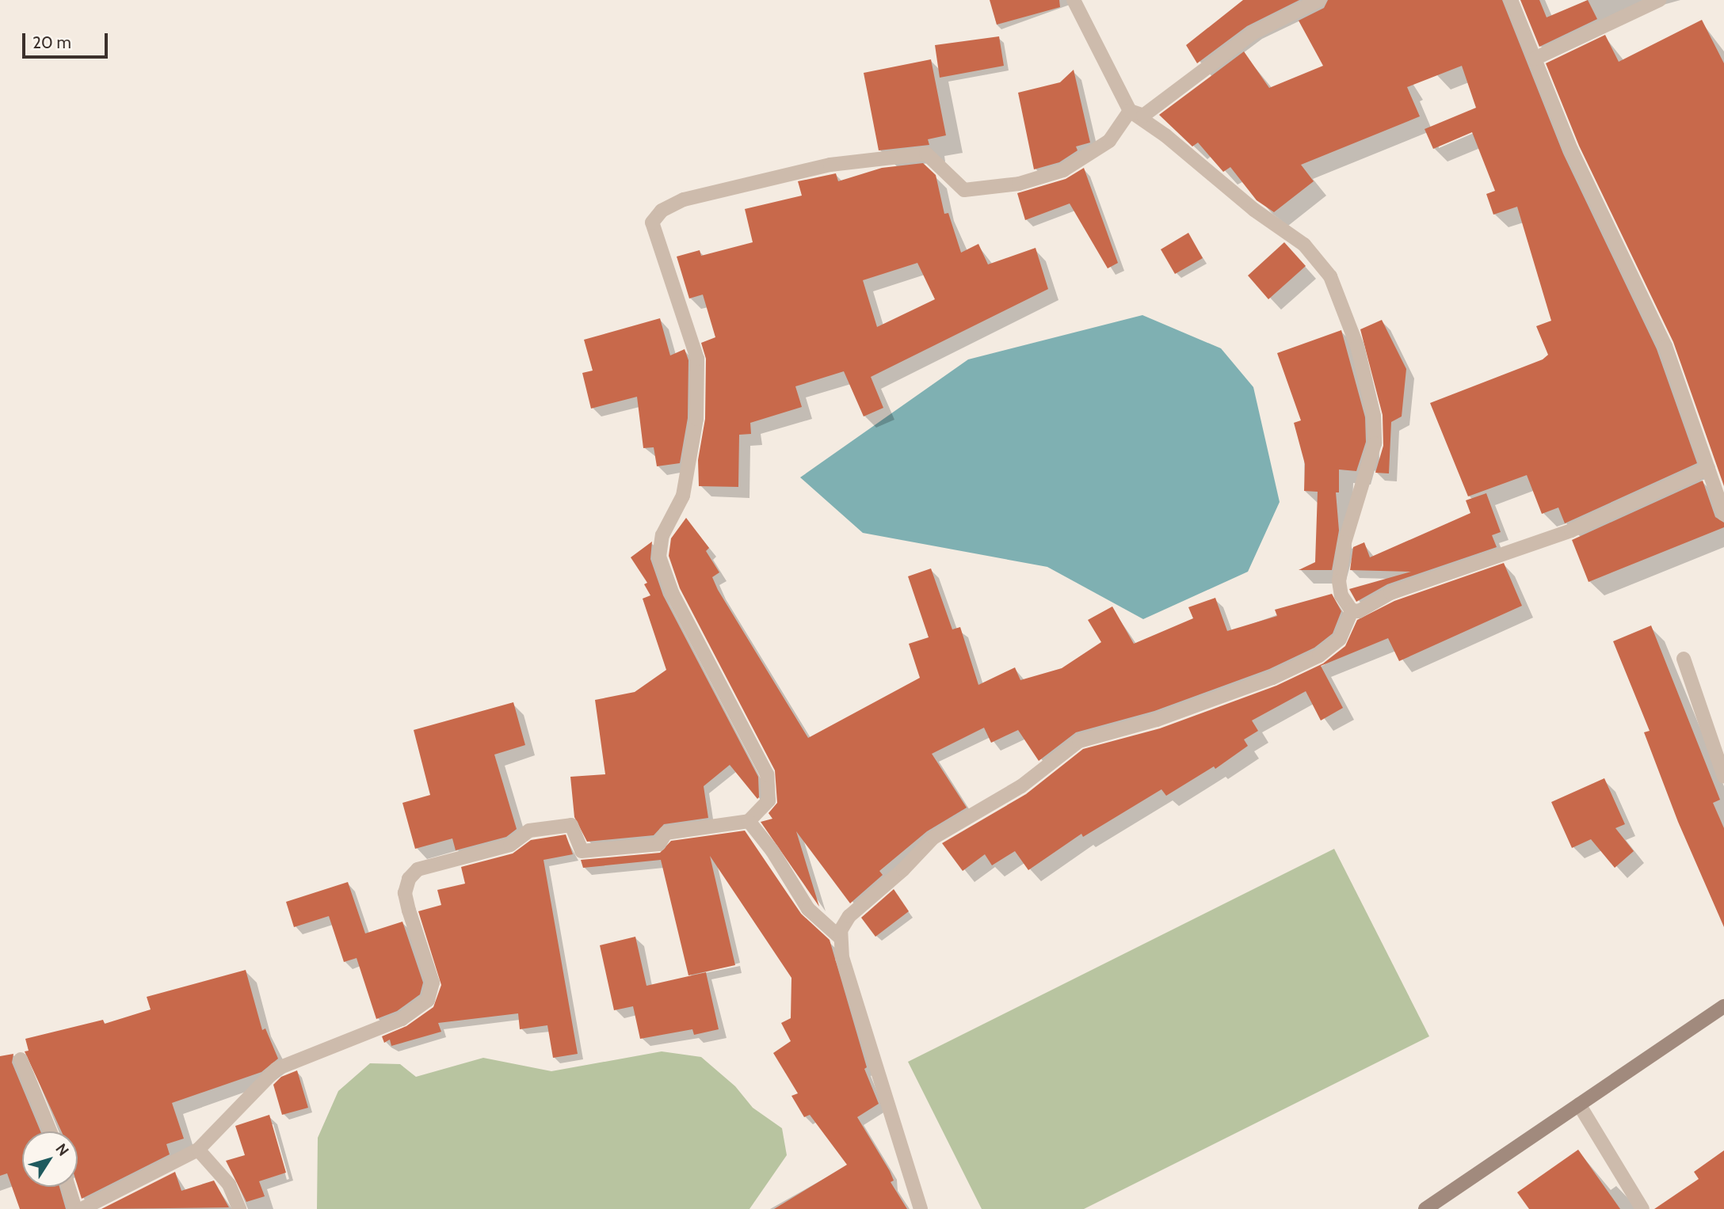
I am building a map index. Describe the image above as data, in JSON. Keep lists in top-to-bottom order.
{
  "scale_bar": "20 m",
  "north": "top right"
}
